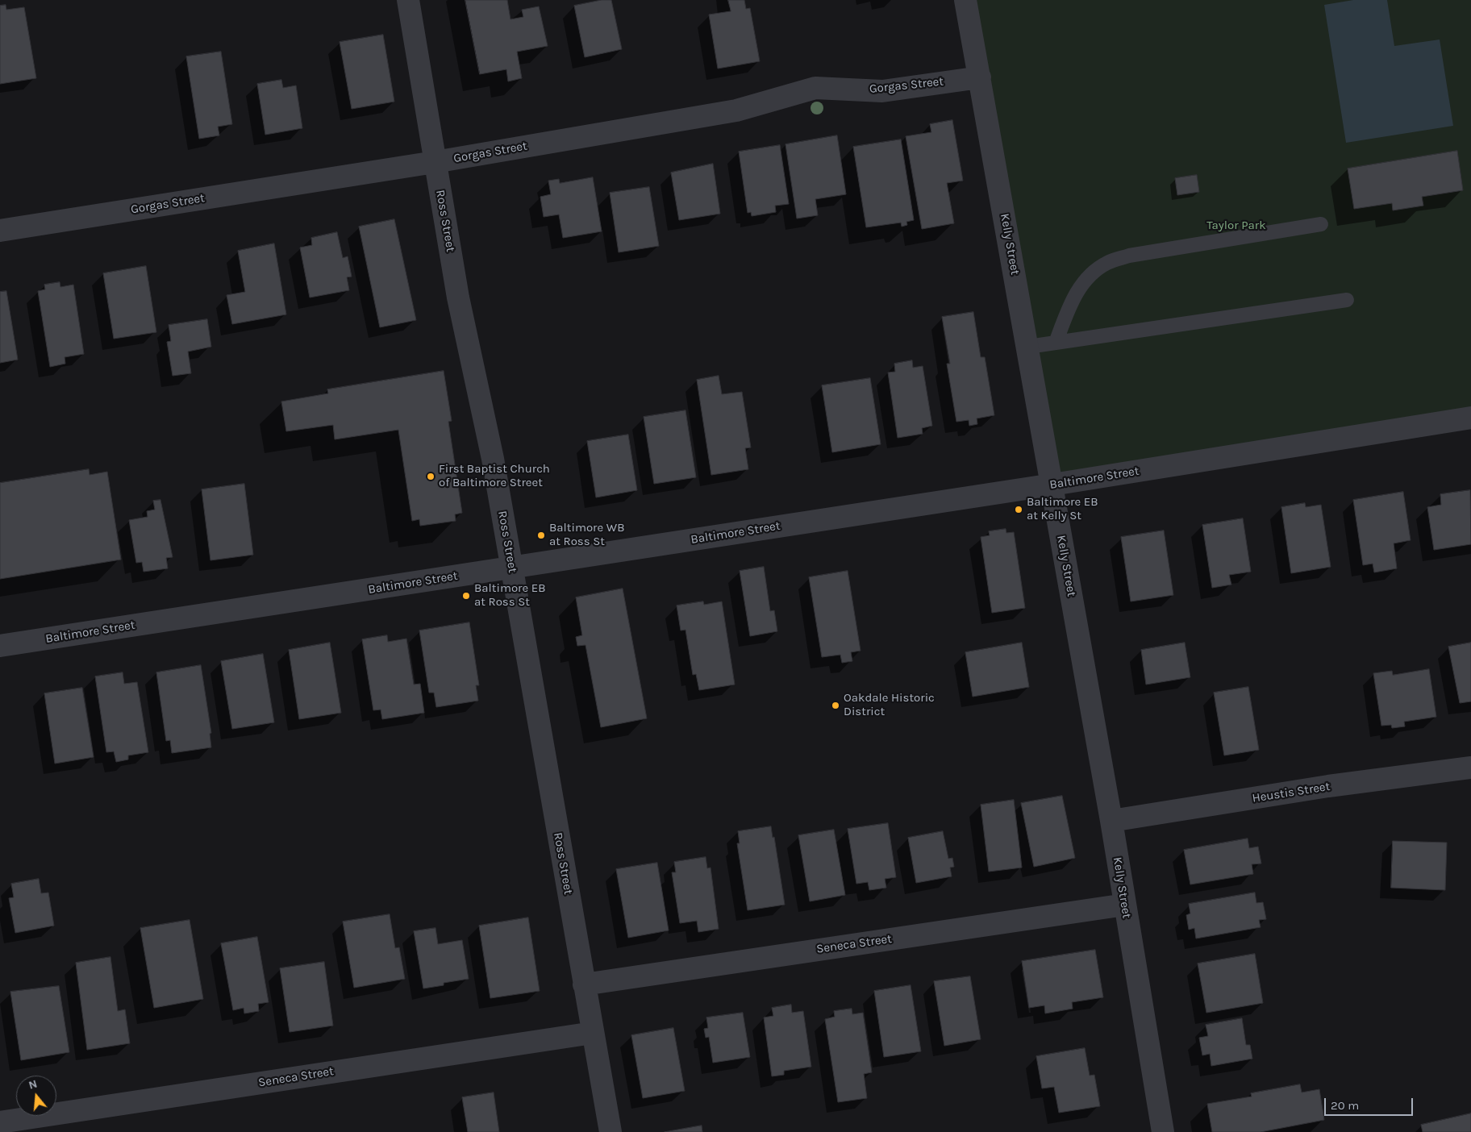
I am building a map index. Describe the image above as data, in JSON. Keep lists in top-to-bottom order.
{
  "streets": {
    "street": [
      "Gorgas Street",
      "Ross Street",
      "Kelly Street",
      "Baltimore Street",
      "Heustis Street",
      "Seneca Street"
    ]
  },
  "crossings": [
    ["Gorgas Street", "Ross Street"],
    ["Gorgas Street", "Kelly Street"],
    ["Ross Street", "Baltimore Street"],
    ["Ross Street", "Seneca Street"],
    ["Kelly Street", "Baltimore Street"],
    ["Kelly Street", "Heustis Street"],
    ["Kelly Street", "Seneca Street"]
  ],
  "parks": ["Taylor Park"],
  "places": [
    "First Baptist Church of Baltimore Street",
    "Baltimore EB at Kelly St",
    "Baltimore WB at Ross St",
    "Baltimore EB at Ross St",
    "Oakdale Historic District"
  ],
  "scale_bar": "20 m",
  "north": "top"
}
